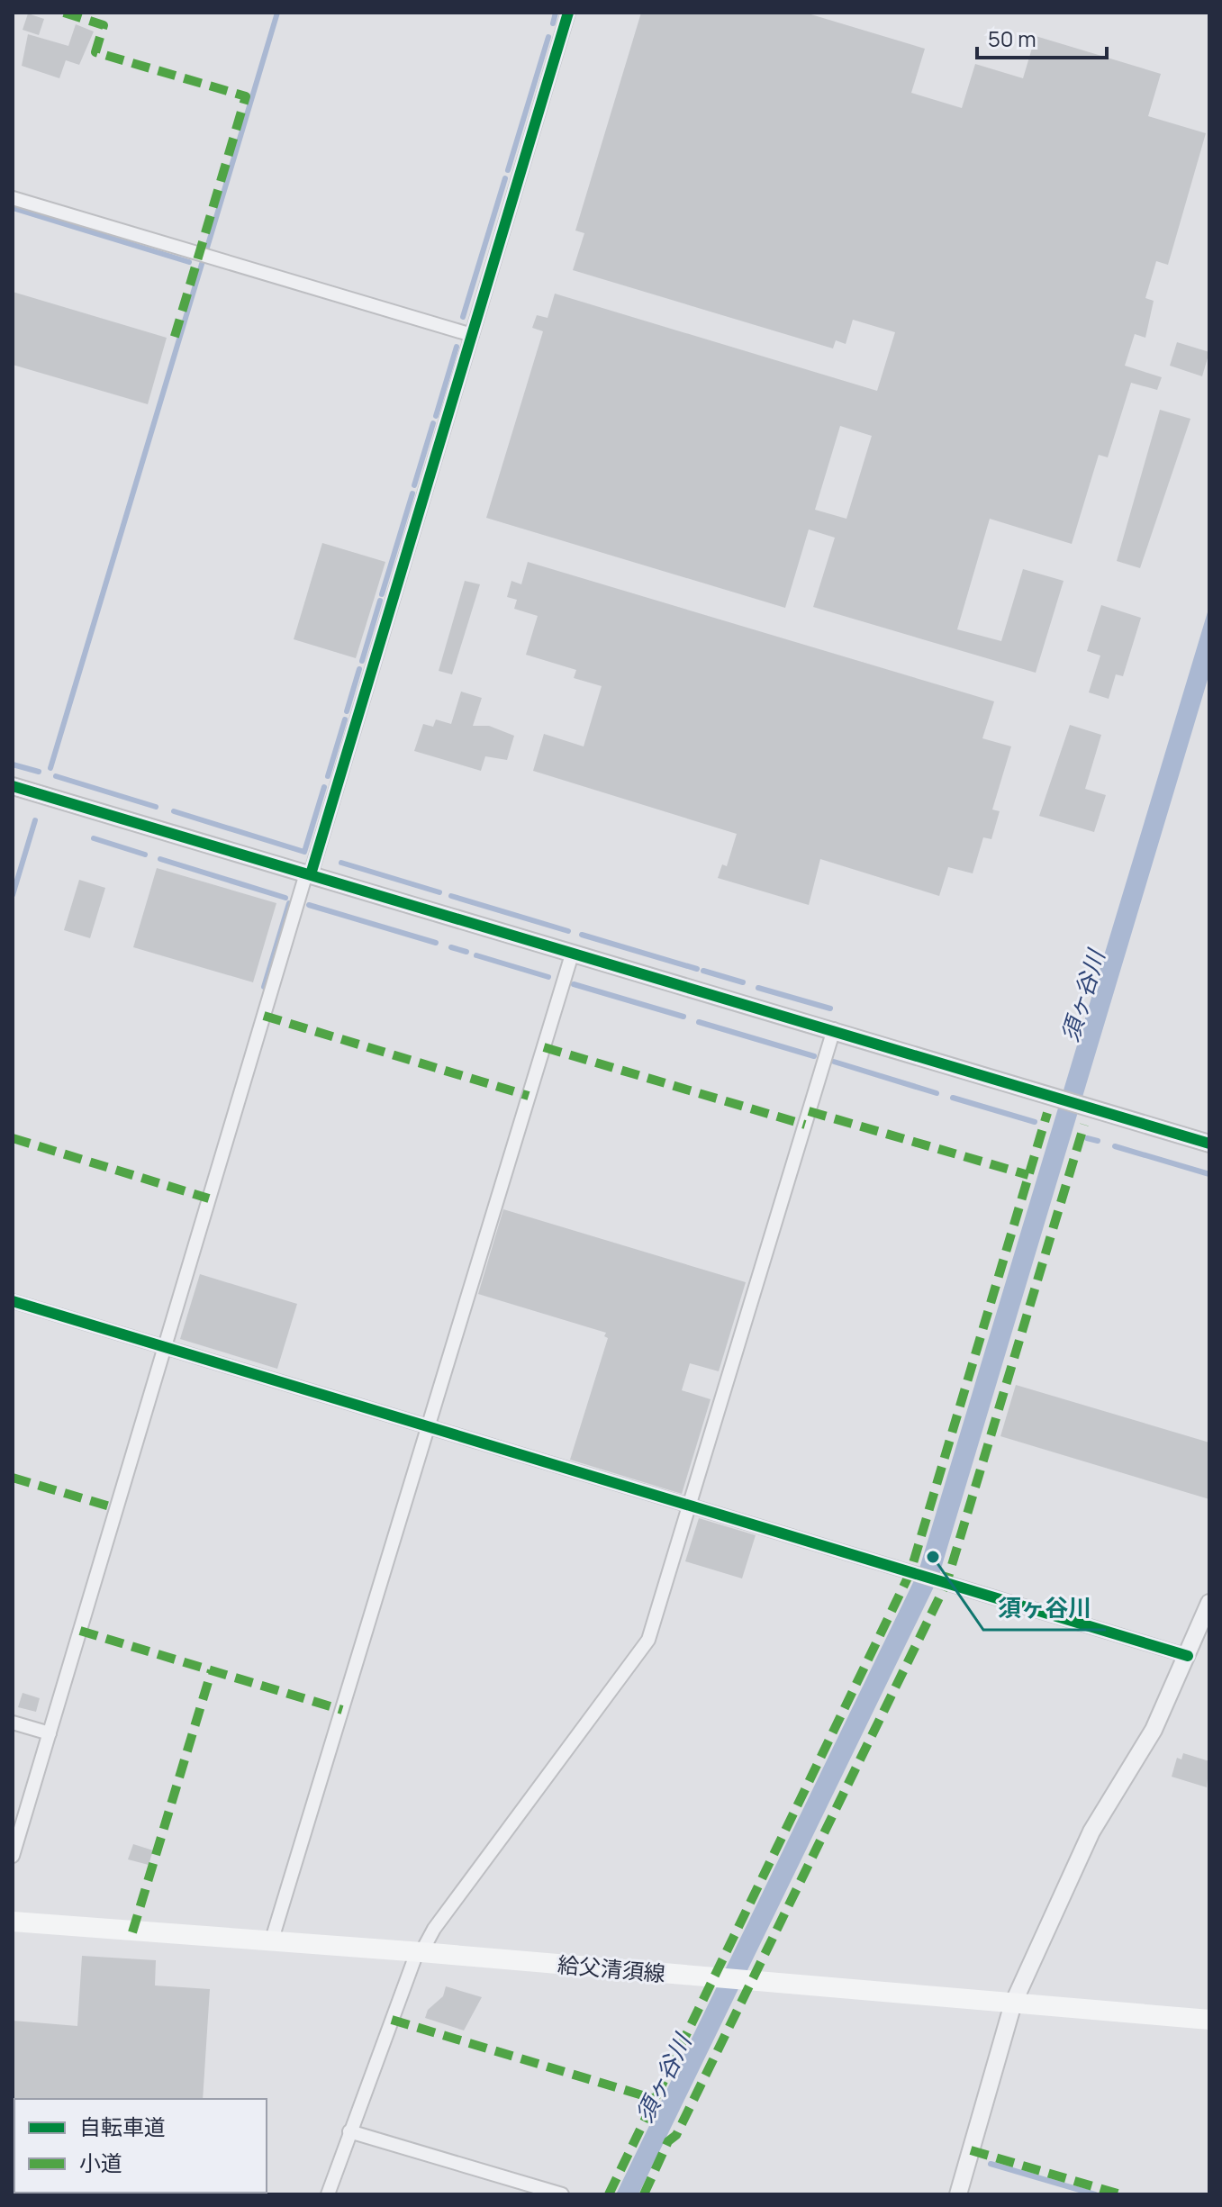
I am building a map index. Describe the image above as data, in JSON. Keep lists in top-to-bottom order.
{
  "streets": {
    "main road": ["給父清須線"]
  },
  "water": ["須ヶ谷川"],
  "places": ["須ヶ谷川"],
  "legend": ["自転車道", "小道"],
  "scale_bar": "50 m"
}
